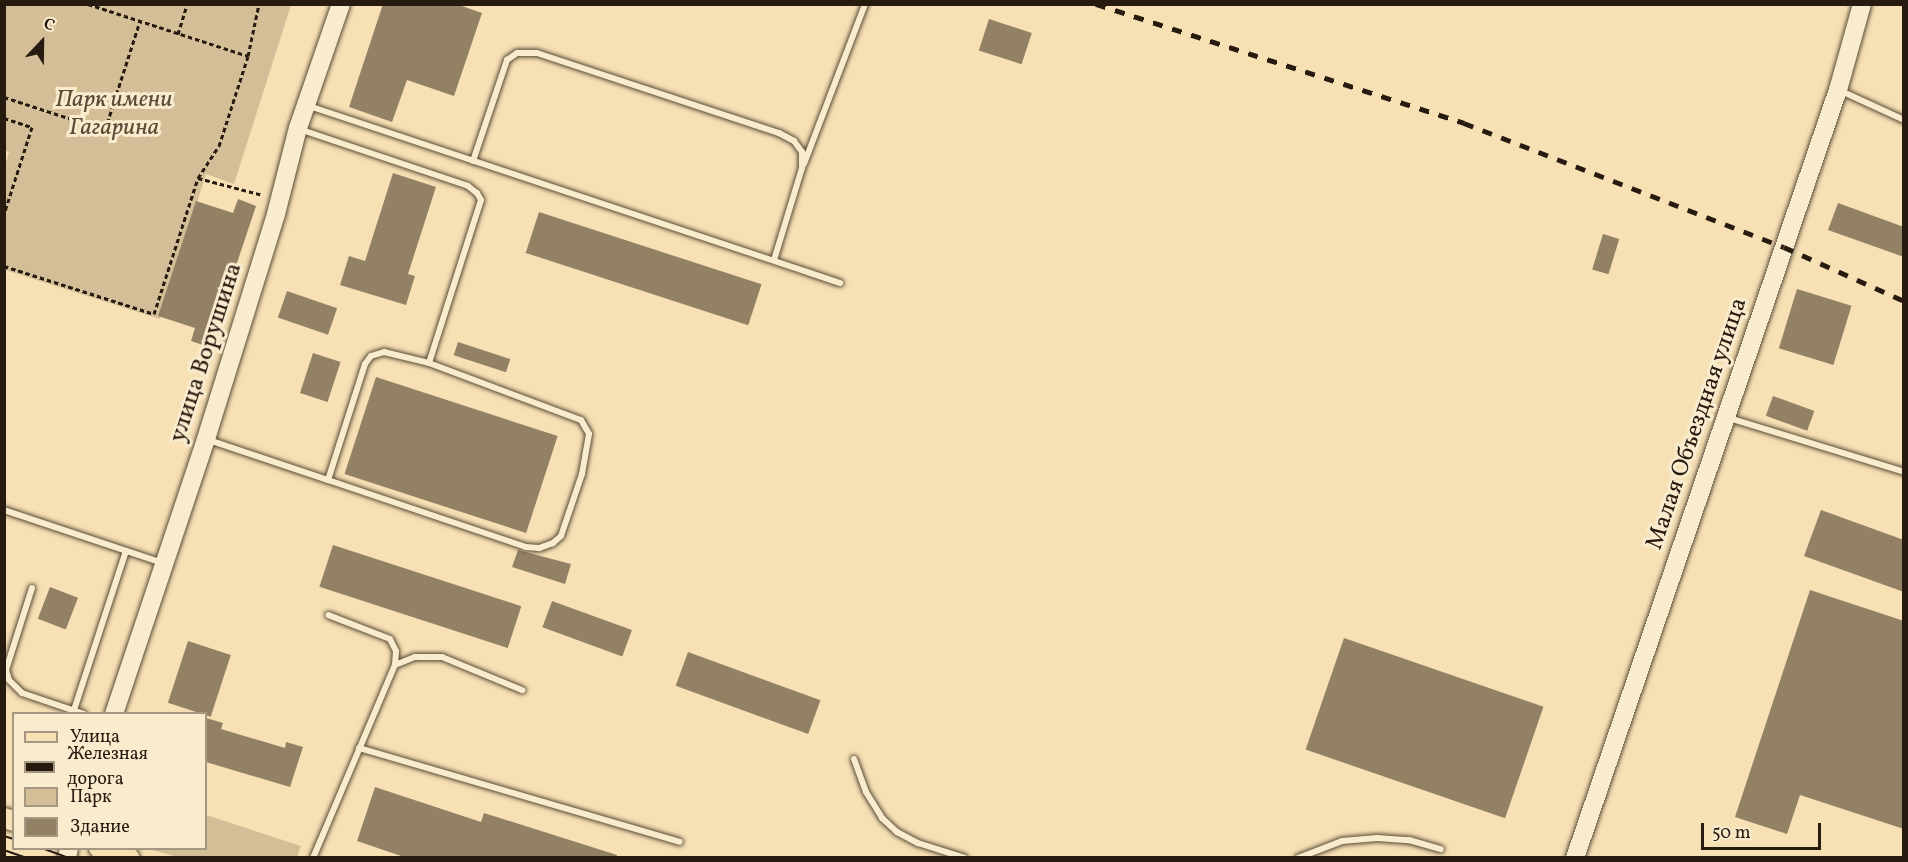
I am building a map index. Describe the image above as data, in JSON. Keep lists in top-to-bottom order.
{
  "streets": {
    "street": ["улица Ворушина", "Малая Объездная улица"]
  },
  "parks": ["Парк имени Гагарина"],
  "legend": [
    "Улица",
    "Железная дорога",
    "Парк",
    "Здание"
  ],
  "scale_bar": "50 m",
  "north": "top"
}
